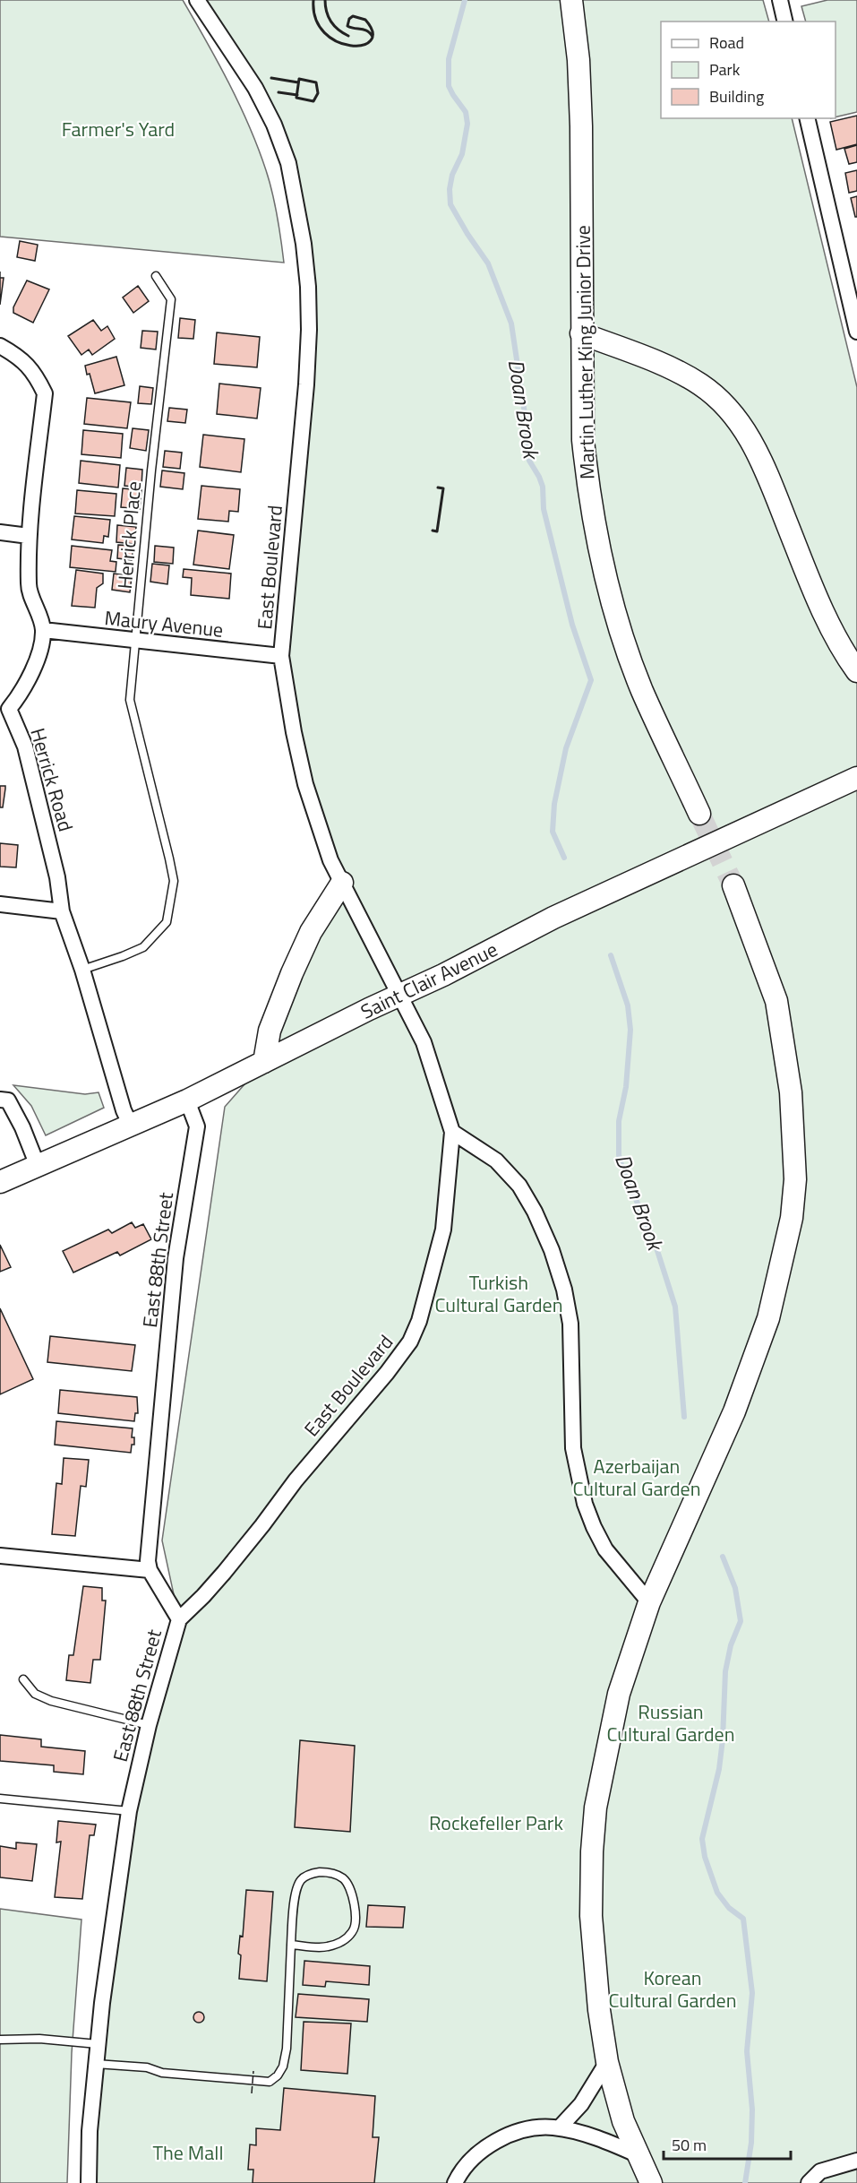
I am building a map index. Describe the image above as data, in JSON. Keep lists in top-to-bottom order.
{
  "streets": {
    "main road": ["Martin Luther King Junior Drive", "Saint Clair Avenue"],
    "street": [
      "East Boulevard",
      "Maury Avenue",
      "Herrick Road",
      "East 88th Street"
    ],
    "lane": ["Herrick Place"]
  },
  "crossings": [
    ["Herrick Place", "Maury Avenue"],
    ["Herrick Place", "Herrick Road"],
    ["East Boulevard", "Maury Avenue"],
    ["East Boulevard", "Saint Clair Avenue"],
    ["East Boulevard", "East 88th Street"],
    ["Maury Avenue", "Herrick Road"],
    ["Herrick Road", "Saint Clair Avenue"],
    ["Saint Clair Avenue", "East 88th Street"]
  ],
  "water": ["Doan Brook"],
  "parks": [
    "Farmer's Yard",
    "Turkish Cultural Garden",
    "Azerbaijan Cultural Garden",
    "Russian Cultural Garden",
    "Rockefeller Park",
    "Korean Cultural Garden",
    "The Mall"
  ],
  "legend": ["Road", "Park", "Building"],
  "scale_bar": "50 m"
}
